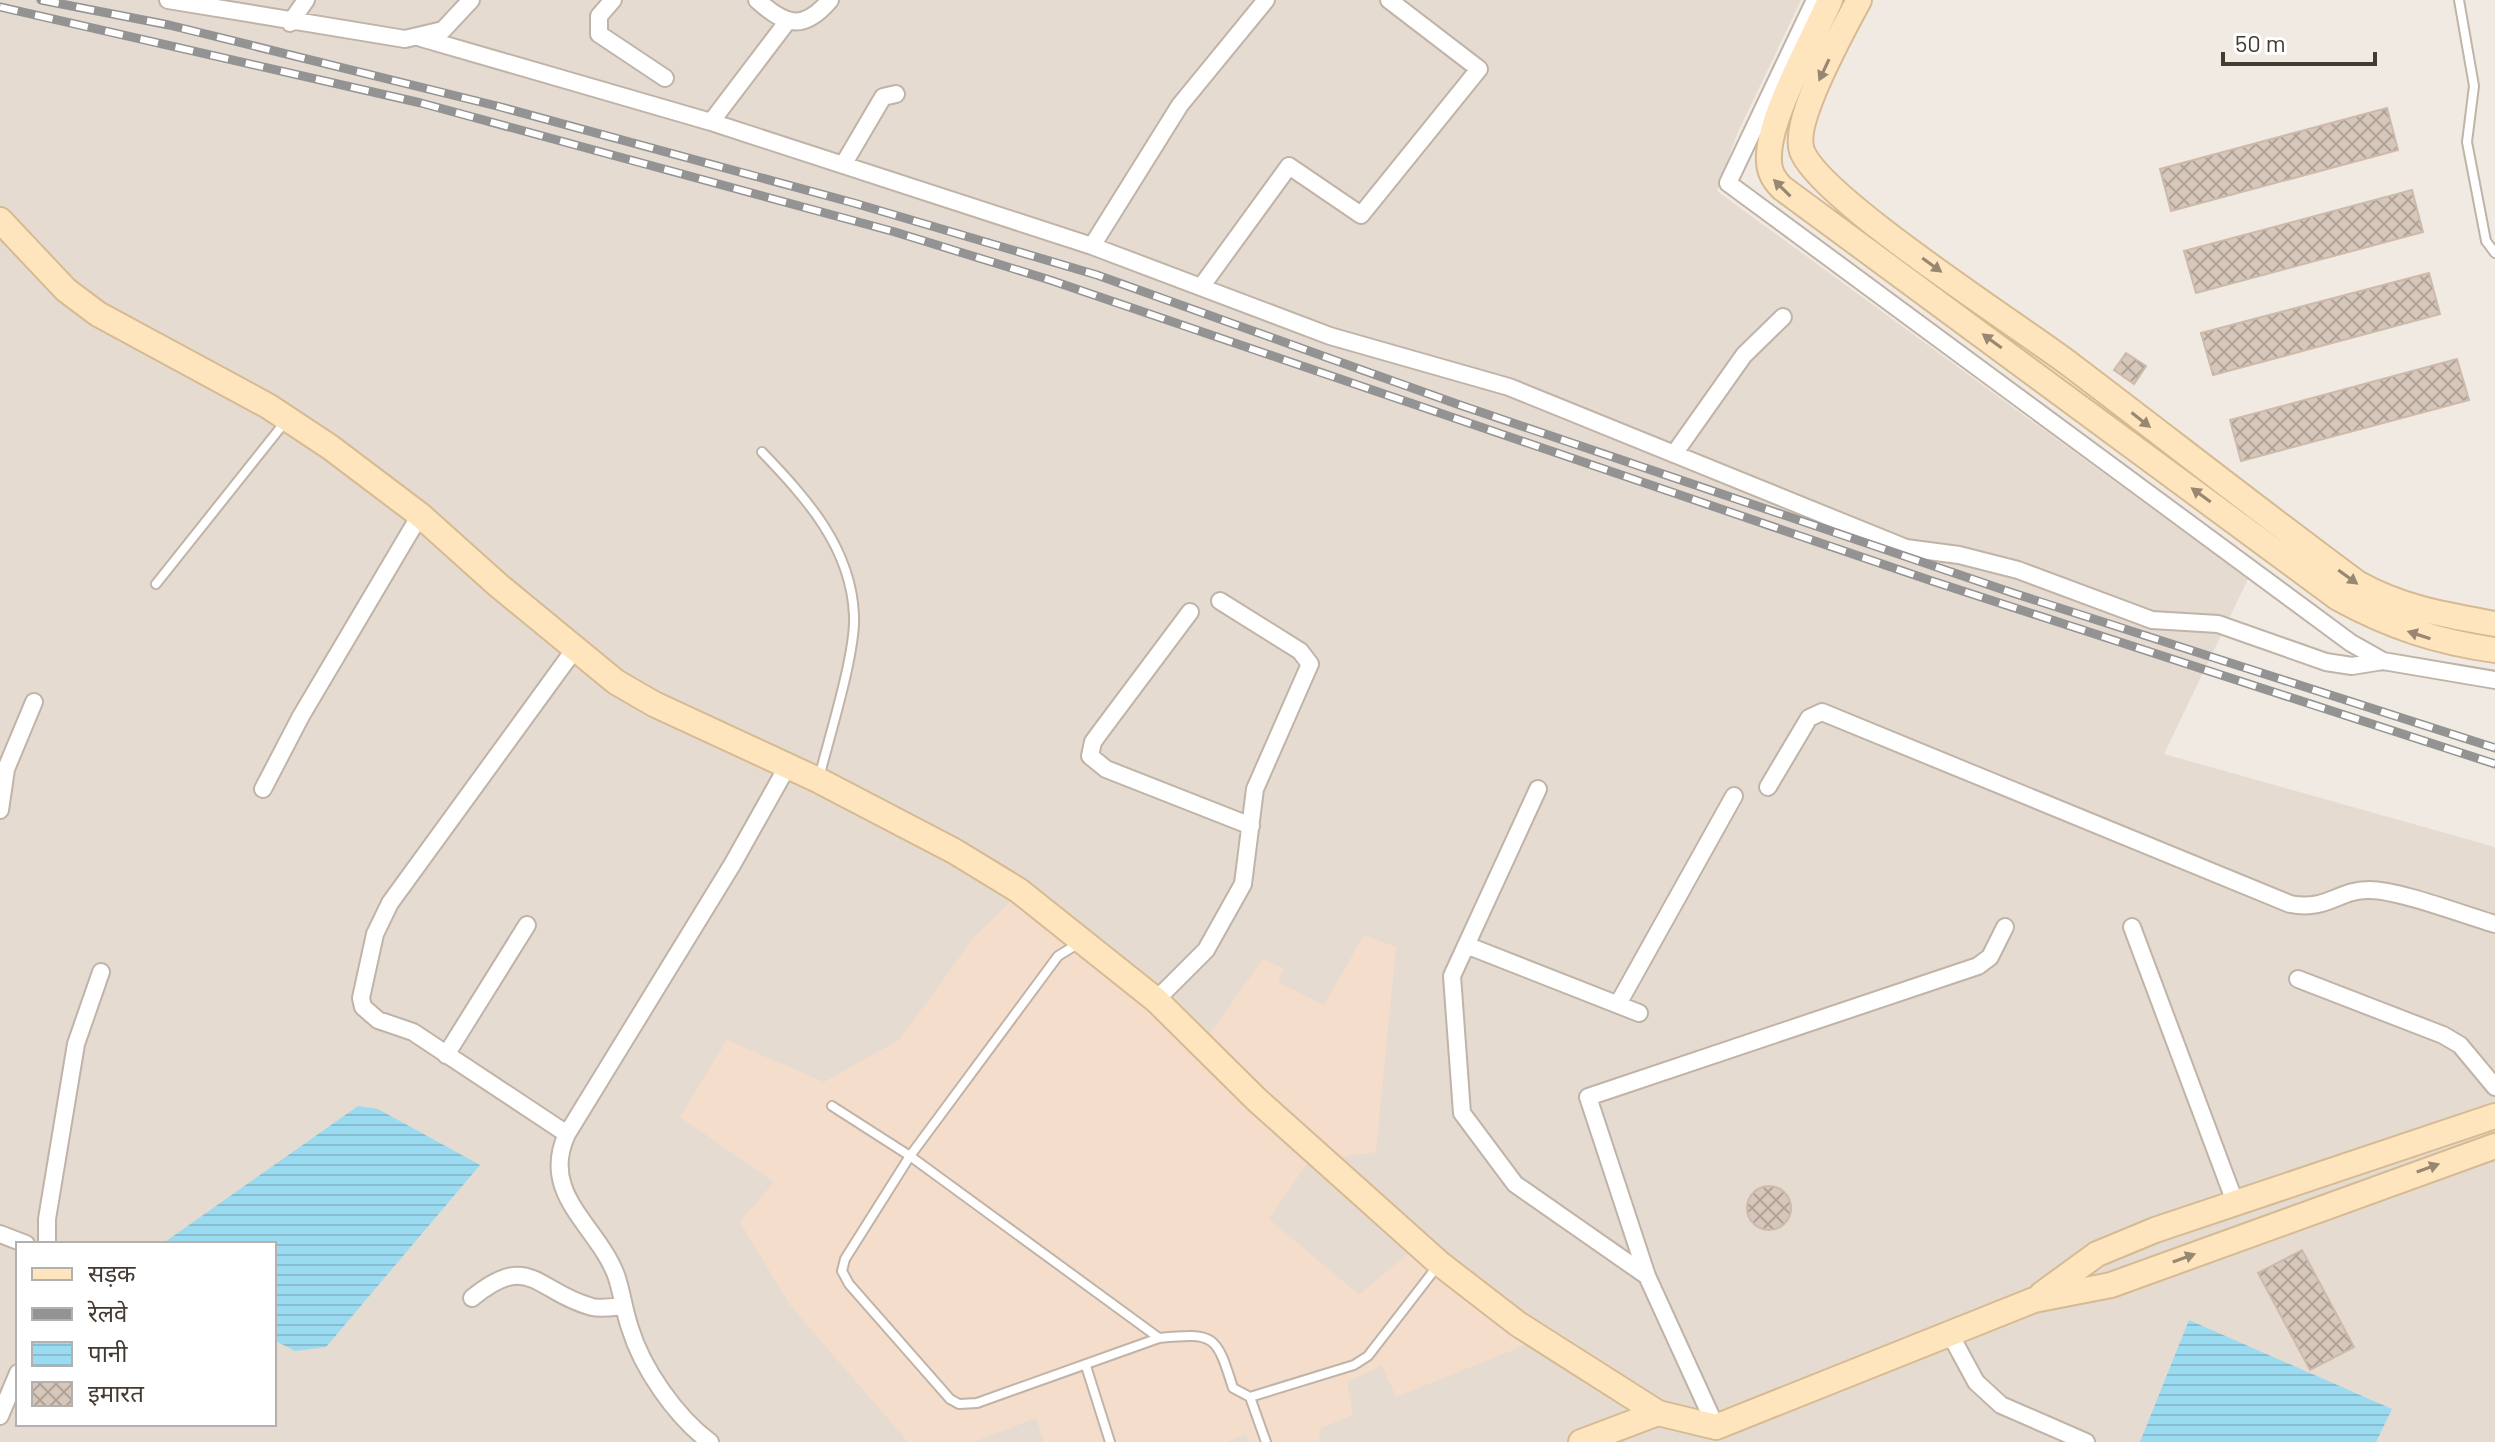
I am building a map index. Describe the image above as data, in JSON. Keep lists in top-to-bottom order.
{
  "legend": [
    "सड़क",
    "रेलवे",
    "पानी",
    "इमारत"
  ],
  "scale_bar": "50 m"
}
